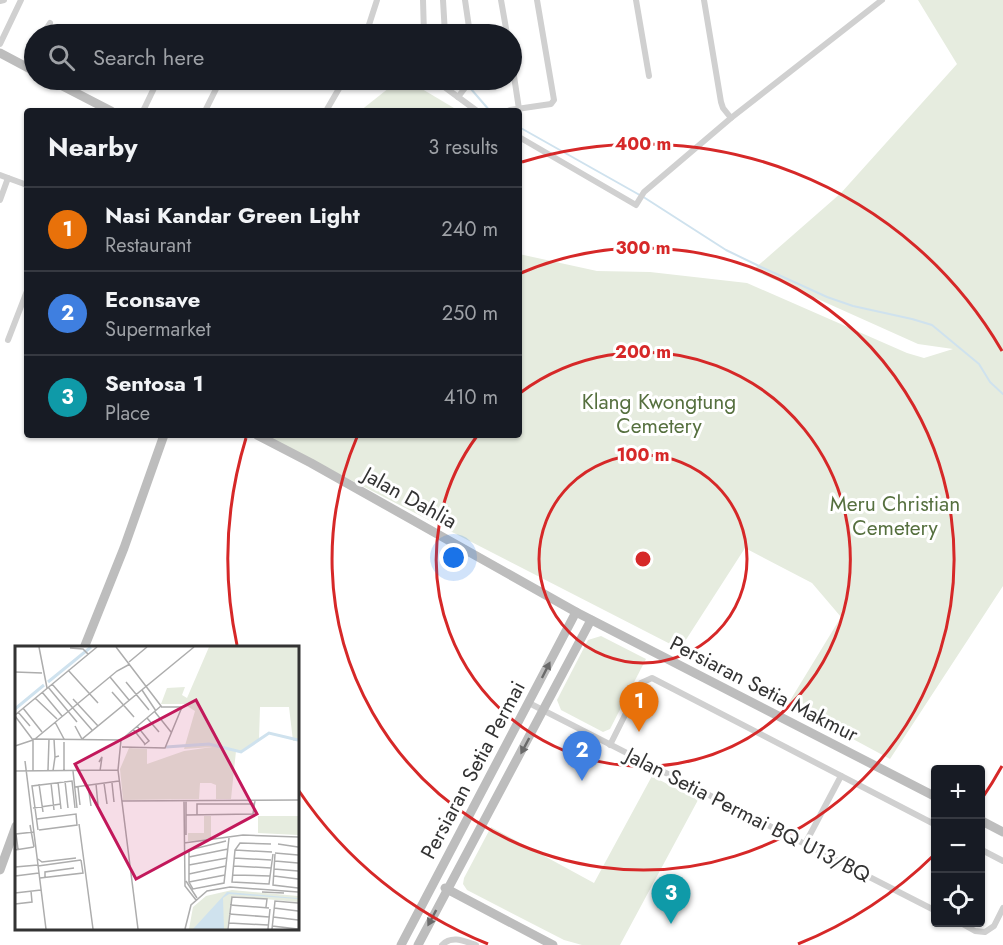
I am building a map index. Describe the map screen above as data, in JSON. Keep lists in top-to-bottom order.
{
  "streets": {
    "street": [
      "Jalan Dahlia",
      "Persiaran Setia Makmur",
      "Persiaran Setia Permai",
      "Jalan Setia Permai BQ U13/BQ"
    ]
  },
  "crossings": [
    ["Jalan Dahlia", "Persiaran Setia Makmur"],
    ["Jalan Dahlia", "Persiaran Setia Permai"],
    ["Persiaran Setia Makmur", "Persiaran Setia Permai"],
    ["Persiaran Setia Permai", "Jalan Setia Permai BQ U13/BQ"]
  ],
  "parks": ["Klang Kwongtung Cemetery", "Meru Christian Cemetery"],
  "page": {
    "search": "Search here",
    "heading": ["Nearby", "3 results"],
    "list": [
      {
        "mark": "1",
        "name": "Nasi Kandar Green Light",
        "note": "Restaurant",
        "value": "240 m"
      },
      {
        "mark": "2",
        "name": "Econsave",
        "note": "Supermarket",
        "value": "250 m"
      },
      {
        "mark": "3",
        "name": "Sentosa 1",
        "note": "Place",
        "value": "410 m"
      }
    ],
    "pins": ["1", "2", "3"],
    "map_buttons": ["+", "−"]
  },
  "rings": [
    "400 m",
    "300 m",
    "200 m",
    "100 m"
  ]
}
